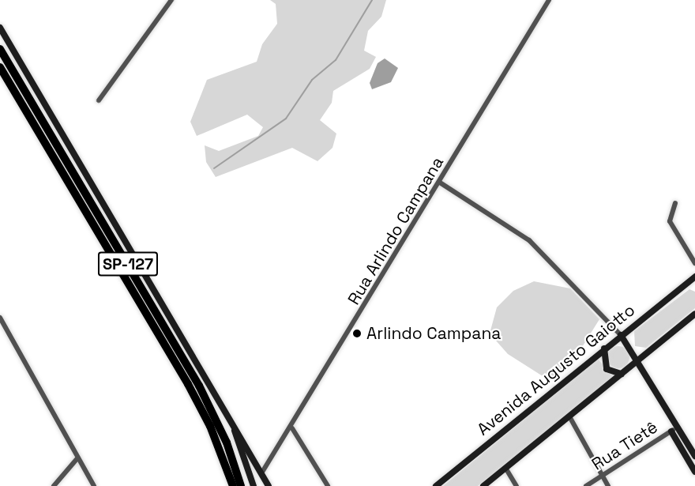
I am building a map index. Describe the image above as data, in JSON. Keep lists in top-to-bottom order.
{
  "streets": {
    "highway": ["SP-127"],
    "street": ["Rua Arlindo Campana", "Avenida Augusto Gaiotto", "Rua Tietê"]
  },
  "places": ["Arlindo Campana"]
}
